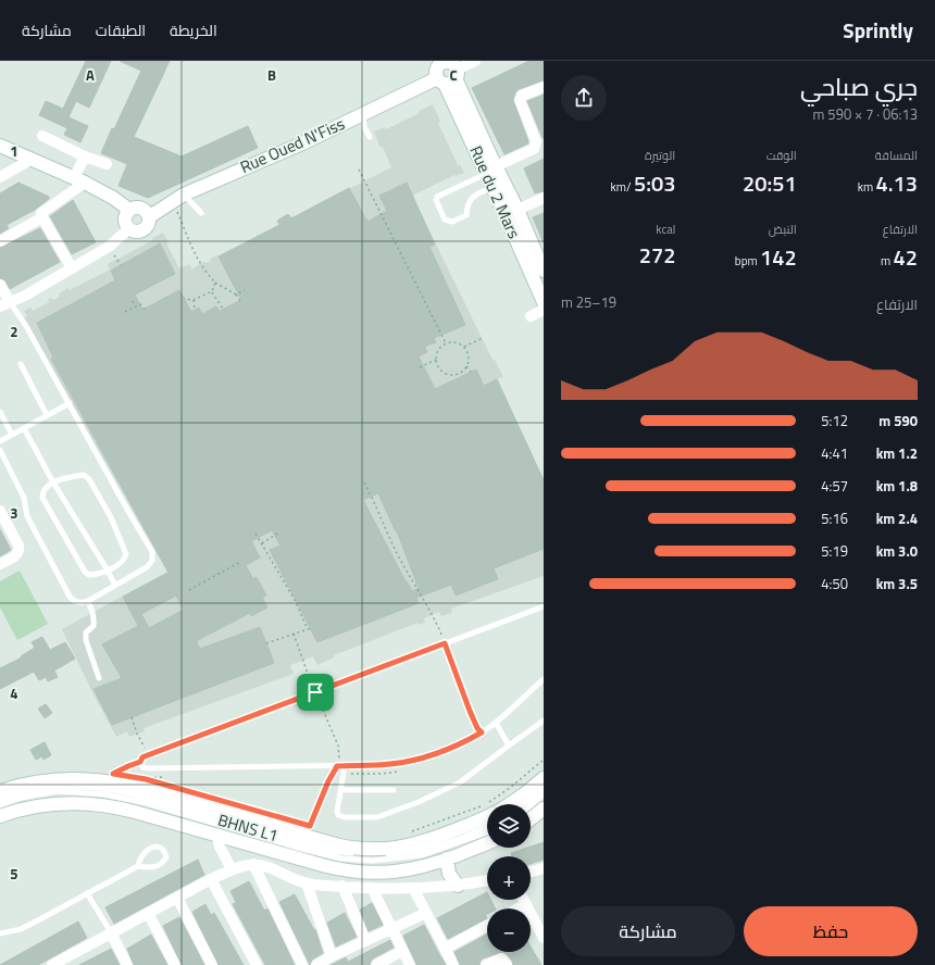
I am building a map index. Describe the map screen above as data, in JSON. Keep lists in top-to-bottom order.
{
  "streets": {
    "street": ["Rue Oued N'Fiss", "Rue du 2 Mars"],
    "lane": ["BHNS L1"]
  },
  "crossings": [
    ["Rue Oued N'Fiss", "Rue du 2 Mars"]
  ],
  "page": {
    "header": "Sprintly",
    "nav": ["الخريطة", "الطبقات", "مشاركة"],
    "heading": ["جري صباحي", "06:13 · 7 × 590 m"],
    "stats": [
      ["المسافة", "4.13 km"],
      ["الوقت", "20:51"],
      ["الوتيرة", "5:03 /km"],
      ["الارتفاع", "42 m"],
      ["النبض", "142 bpm"],
      ["kcal", "272"]
    ],
    "chart": ["الارتفاع", "19–25 m"],
    "list": [
      {
        "name": "590 m",
        "note": "5:12"
      },
      {
        "name": "1.2 km",
        "note": "4:41"
      },
      {
        "name": "1.8 km",
        "note": "4:57"
      },
      {
        "name": "2.4 km",
        "note": "5:16"
      },
      {
        "name": "3.0 km",
        "note": "5:19"
      },
      {
        "name": "3.5 km",
        "note": "4:50"
      }
    ],
    "map_buttons": ["+", "−"],
    "buttons": ["حفظ", "مشاركة"]
  },
  "grid": {
    "columns": ["A", "B", "C"],
    "rows": [
      "1",
      "2",
      "3",
      "4",
      "5"
    ]
  }
}
